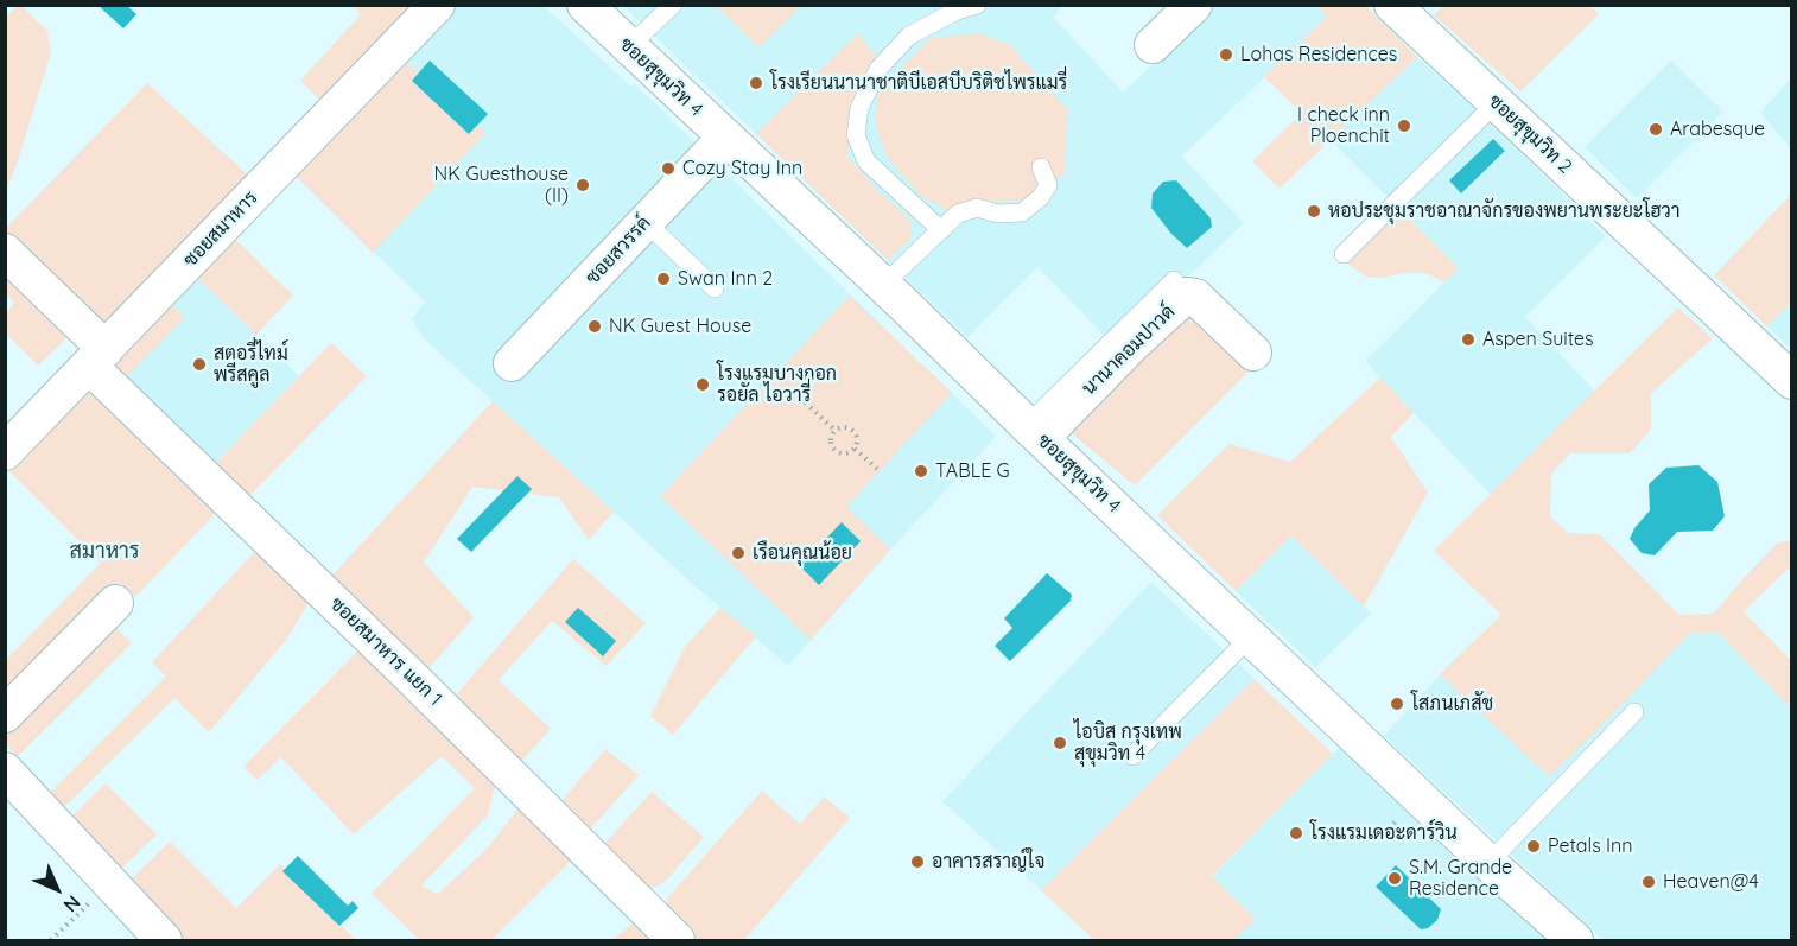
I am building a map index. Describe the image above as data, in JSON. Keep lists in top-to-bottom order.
{
  "streets": {
    "street": [
      "ซอยสุขุมวิท 4",
      "ซอยสุขุมวิท 2",
      "ซอยสมาหาร",
      "ซอยสวรรค์",
      "นานาคอมปาวด์",
      "ซอยสมาหาร แยก 1"
    ]
  },
  "crossings": [
    ["ซอยสุขุมวิท 4", "ซอยสวรรค์"],
    ["ซอยสุขุมวิท 4", "นานาคอมปาวด์"],
    ["ซอยสมาหาร", "ซอยสมาหาร แยก 1"]
  ],
  "districts": ["สมาหาร"],
  "places": [
    "Lohas Residences",
    "โรงเรียนนานาชาติบีเอสบีบริติชไพรแมรี่",
    "I check inn Ploenchit",
    "Arabesque",
    "Cozy Stay Inn",
    "NK Guesthouse (II)",
    "หอประชุมราชอาณาจักรของพยานพระยะโฮวา",
    "Swan Inn 2",
    "NK Guest House",
    "Aspen Suites",
    "สตอรี่ไทม์ พรีสคูล",
    "โรงแรมบางกอก รอยัล ไอวารี่",
    "TABLE G",
    "เรือนคุณน้อย",
    "โสภนเภสัช",
    "ไอบิส กรุงเทพ สุขุมวิท 4",
    "โรงแรมเดอะดาร์วิน",
    "Petals Inn",
    "อาคารสราญ์ใจ",
    "S.M. Grande Residence",
    "Heaven@4"
  ],
  "north": "bottom right"
}
